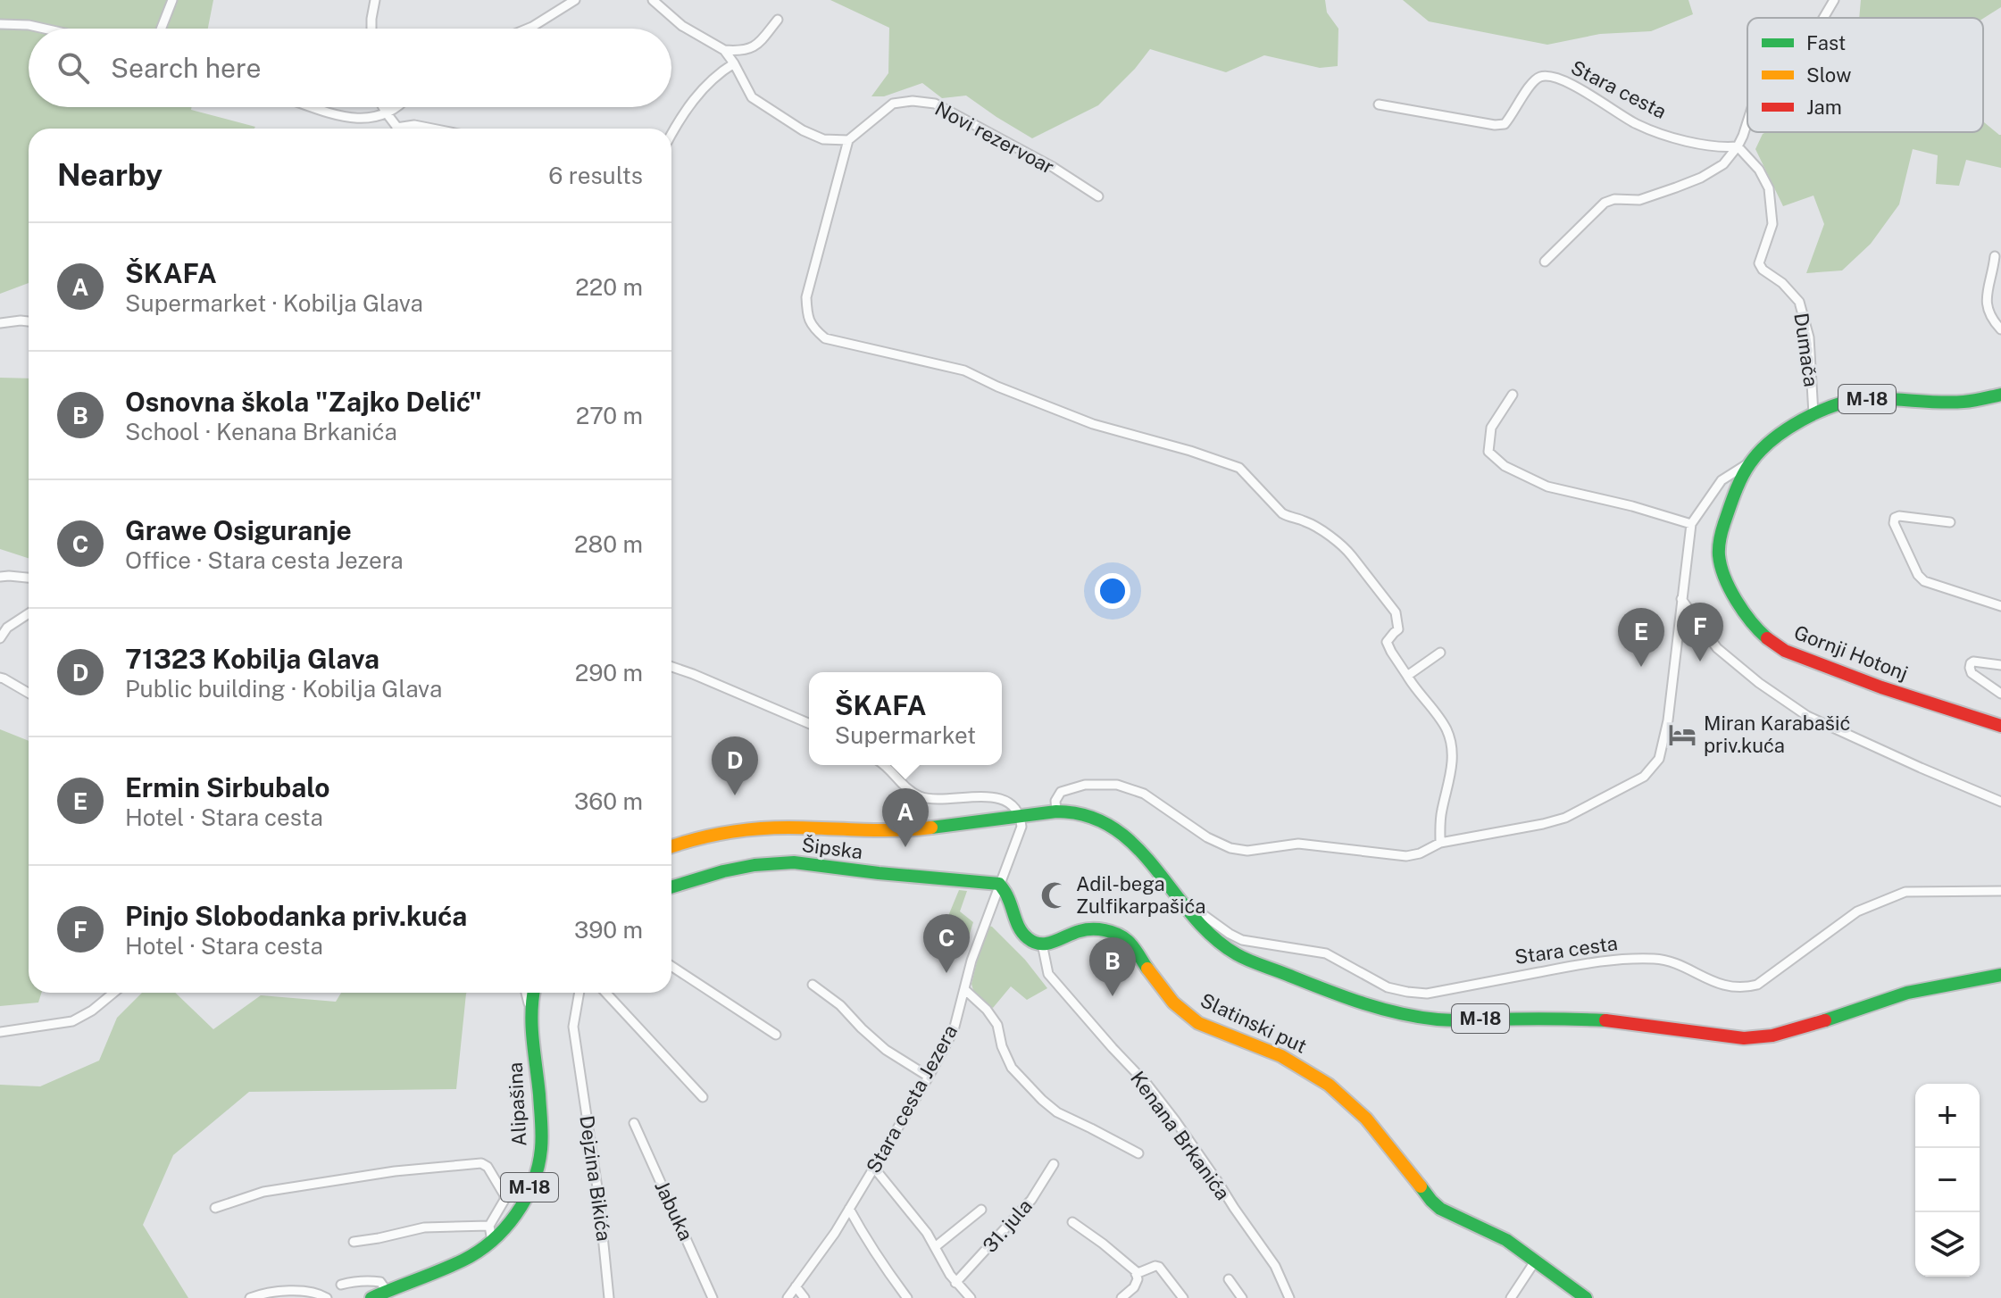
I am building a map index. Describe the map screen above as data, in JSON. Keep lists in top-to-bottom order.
{
  "streets": {
    "main road": [
      "Stara cesta",
      "M-18",
      "Gornji Hotonj",
      "Šipska",
      "Slatinski put",
      "Alipašina"
    ],
    "street": [
      "Novi rezervoar",
      "Dumača",
      "Stara cesta Jezera",
      "Kenana Brkanića",
      "Dejzina Bikića",
      "Jabuka",
      "31. jula"
    ]
  },
  "crossings": [
    ["Stara cesta", "Dumača"],
    ["Stara cesta", "M-18"],
    ["Stara cesta", "Stara cesta Jezera"],
    ["Dumača", "Gornji Hotonj"],
    ["M-18", "Stara cesta Jezera"],
    ["Šipska", "Stara cesta Jezera"],
    ["Slatinski put", "Kenana Brkanića"]
  ],
  "places": {
    "hotel": ["Miran Karabašić priv.kuća"],
    "mosque": ["Adil-bega Zulfikarpašića"]
  },
  "legend": ["Fast", "Slow", "Jam"],
  "page": {
    "search": "Search here",
    "heading": ["Nearby", "6 results"],
    "list": [
      {
        "mark": "A",
        "name": "ŠKAFA",
        "note": "Supermarket · Kobilja Glava",
        "value": "220 m"
      },
      {
        "mark": "B",
        "name": "Osnovna škola \"Zajko Delić\"",
        "note": "School · Kenana Brkanića",
        "value": "270 m"
      },
      {
        "mark": "C",
        "name": "Grawe Osiguranje",
        "note": "Office · Stara cesta Jezera",
        "value": "280 m"
      },
      {
        "mark": "D",
        "name": "71323 Kobilja Glava",
        "note": "Public building · Kobilja Glava",
        "value": "290 m"
      },
      {
        "mark": "E",
        "name": "Ermin Sirbubalo",
        "note": "Hotel · Stara cesta",
        "value": "360 m"
      },
      {
        "mark": "F",
        "name": "Pinjo Slobodanka priv.kuća",
        "note": "Hotel · Stara cesta",
        "value": "390 m"
      }
    ],
    "pins": [
      "F",
      "E",
      "D",
      "A",
      "C",
      "B"
    ],
    "popup": ["ŠKAFA", "Supermarket"],
    "map_buttons": ["+", "−"]
  }
}
